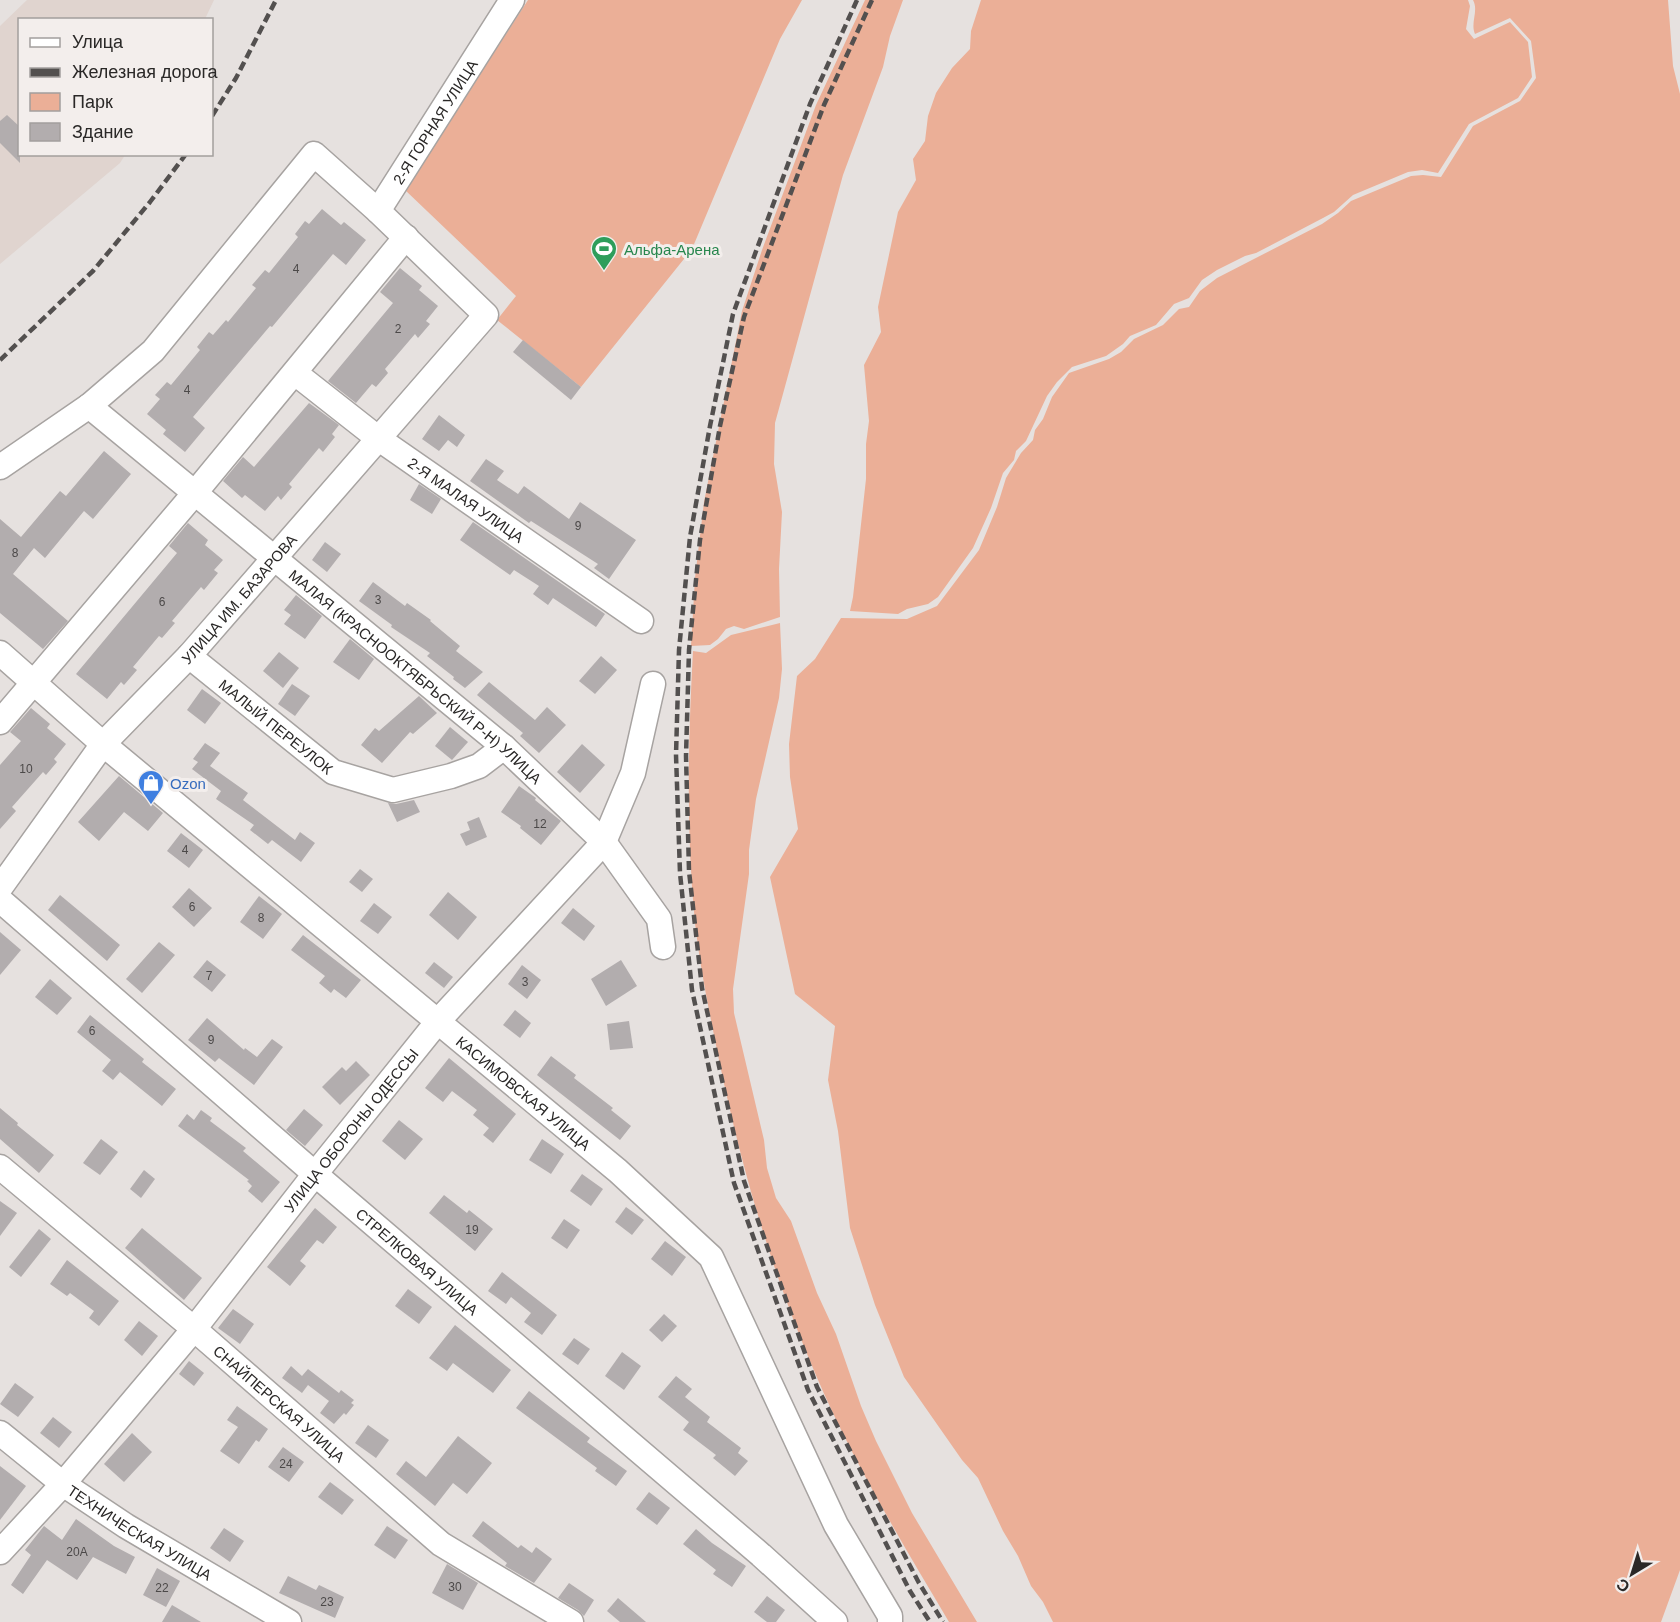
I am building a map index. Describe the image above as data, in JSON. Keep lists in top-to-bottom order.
{
  "streets": {
    "street": [
      "2-Я ГОРНАЯ УЛИЦА",
      "2-Я МАЛАЯ УЛИЦА",
      "УЛИЦА ИМ. БАЗАРОВА",
      "МАЛАЯ (КРАСНООКТЯБРЬСКИЙ Р-Н) УЛИЦА",
      "МАЛЫЙ ПЕРЕУЛОК",
      "КАСИМОВСКАЯ УЛИЦА",
      "УЛИЦА ОБОРОНЫ ОДЕССЫ",
      "СТРЕЛКОВАЯ УЛИЦА",
      "СНАЙПЕРСКАЯ УЛИЦА",
      "ТЕХНИЧЕСКАЯ УЛИЦА"
    ]
  },
  "crossings": [
    ["2-Я МАЛАЯ УЛИЦА", "УЛИЦА ИМ. БАЗАРОВА"],
    ["УЛИЦА ИМ. БАЗАРОВА", "МАЛАЯ (КРАСНООКТЯБРЬСКИЙ Р-Н) УЛИЦА"],
    ["УЛИЦА ИМ. БАЗАРОВА", "МАЛЫЙ ПЕРЕУЛОК"],
    ["УЛИЦА ИМ. БАЗАРОВА", "КАСИМОВСКАЯ УЛИЦА"],
    ["МАЛАЯ (КРАСНООКТЯБРЬСКИЙ Р-Н) УЛИЦА", "МАЛЫЙ ПЕРЕУЛОК"],
    ["МАЛАЯ (КРАСНООКТЯБРЬСКИЙ Р-Н) УЛИЦА", "УЛИЦА ОБОРОНЫ ОДЕССЫ"],
    ["КАСИМОВСКАЯ УЛИЦА", "УЛИЦА ОБОРОНЫ ОДЕССЫ"],
    ["УЛИЦА ОБОРОНЫ ОДЕССЫ", "СТРЕЛКОВАЯ УЛИЦА"],
    ["УЛИЦА ОБОРОНЫ ОДЕССЫ", "СНАЙПЕРСКАЯ УЛИЦА"],
    ["УЛИЦА ОБОРОНЫ ОДЕССЫ", "ТЕХНИЧЕСКАЯ УЛИЦА"]
  ],
  "places": {
    "sports": ["Альфа-Арена"],
    "shop": ["Ozon"]
  },
  "house_numbers": [
    "4",
    "2",
    "4",
    "9",
    "8",
    "3",
    "6",
    "10",
    "12",
    "4",
    "6",
    "8",
    "7",
    "3",
    "6",
    "9",
    "19",
    "24",
    "20А",
    "30",
    "22",
    "23"
  ],
  "legend": [
    "Улица",
    "Железная дорога",
    "Парк",
    "Здание"
  ],
  "north": "bottom left"
}
